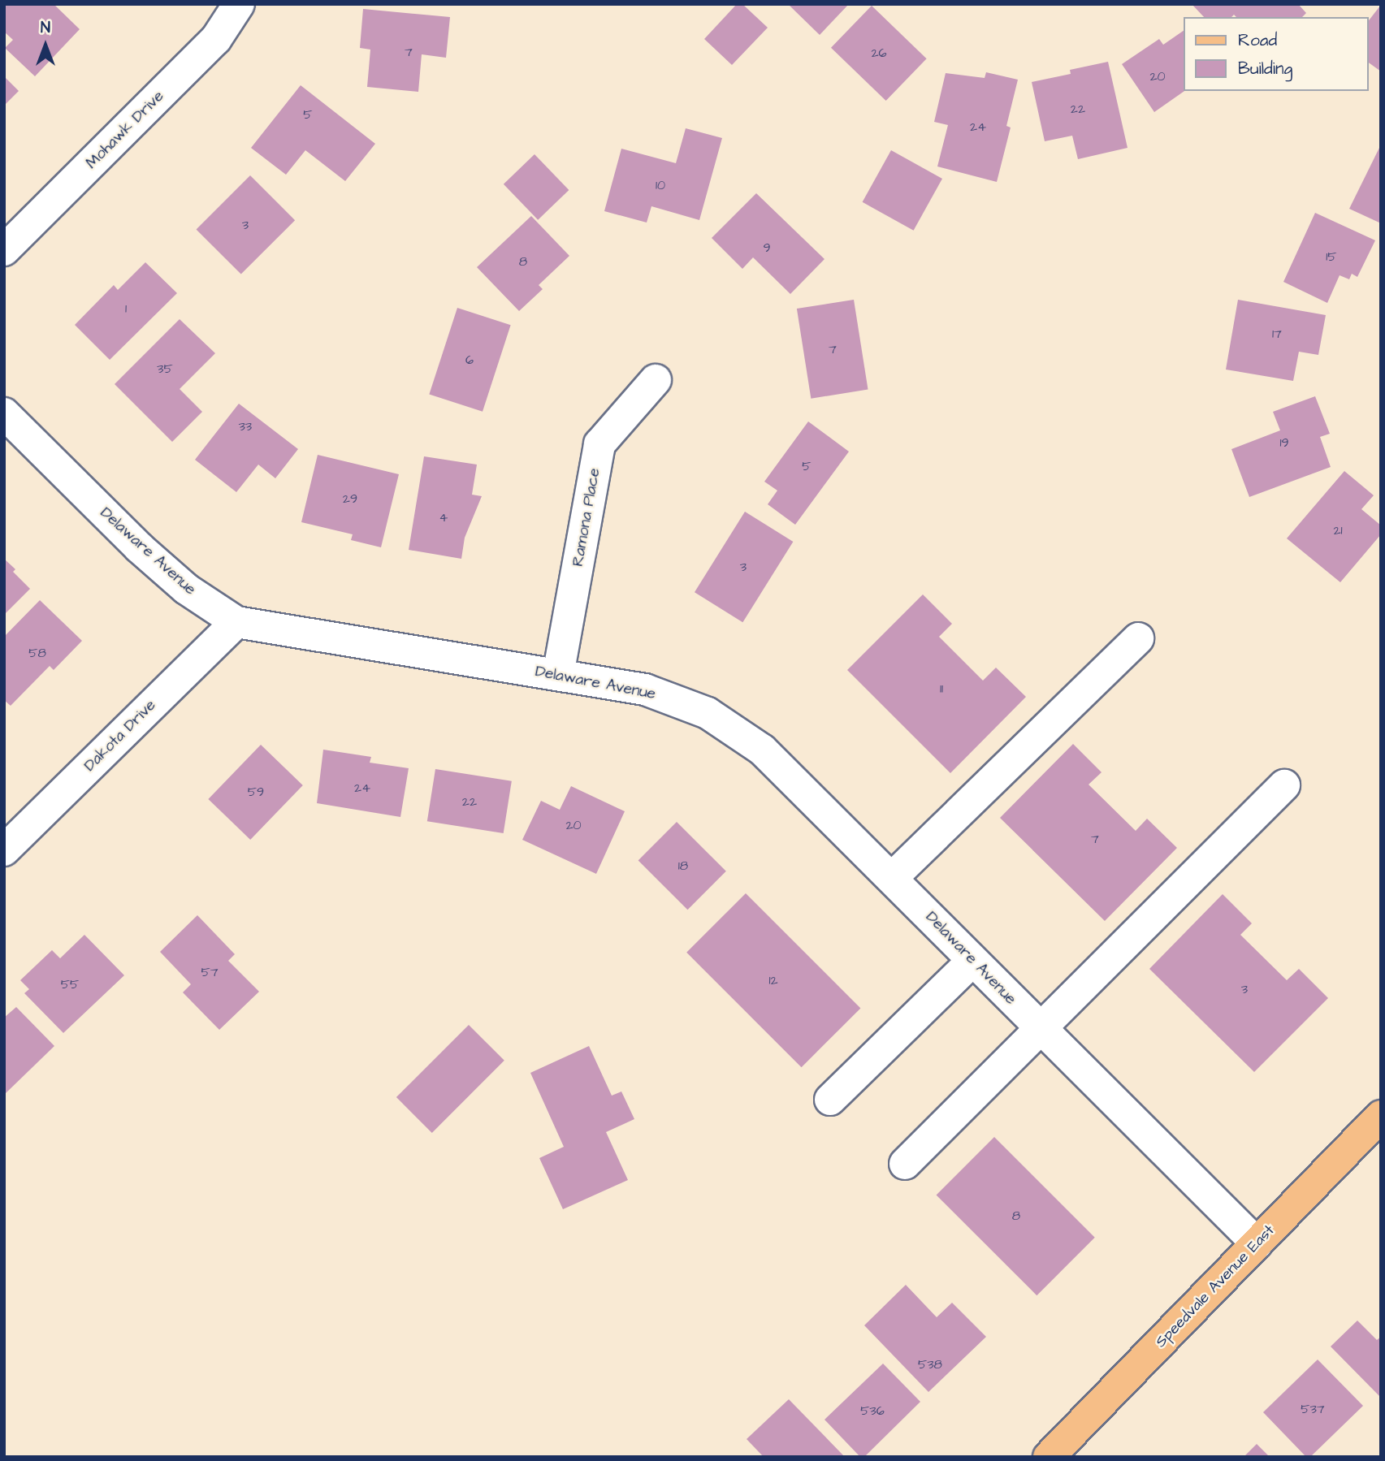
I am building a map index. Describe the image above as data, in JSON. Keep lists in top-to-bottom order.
{
  "streets": {
    "main road": ["Speedvale Avenue East"],
    "street": [
      "Mohawk Drive",
      "Ramona Place",
      "Delaware Avenue",
      "Dakota Drive"
    ]
  },
  "crossings": [
    ["Ramona Place", "Delaware Avenue"],
    ["Delaware Avenue", "Dakota Drive"],
    ["Delaware Avenue", "Speedvale Avenue East"]
  ],
  "house_numbers": [
    "7",
    "26",
    "20",
    "22",
    "5",
    "24",
    "10",
    "3",
    "9",
    "15",
    "8",
    "1",
    "17",
    "7",
    "6",
    "35",
    "33",
    "19",
    "5",
    "29",
    "4",
    "21",
    "3",
    "58",
    "11",
    "24",
    "59",
    "22",
    "20",
    "7",
    "18",
    "57",
    "12",
    "55",
    "3",
    "8",
    "538",
    "537",
    "536"
  ],
  "legend": ["Road", "Building"],
  "north": "top"
}
